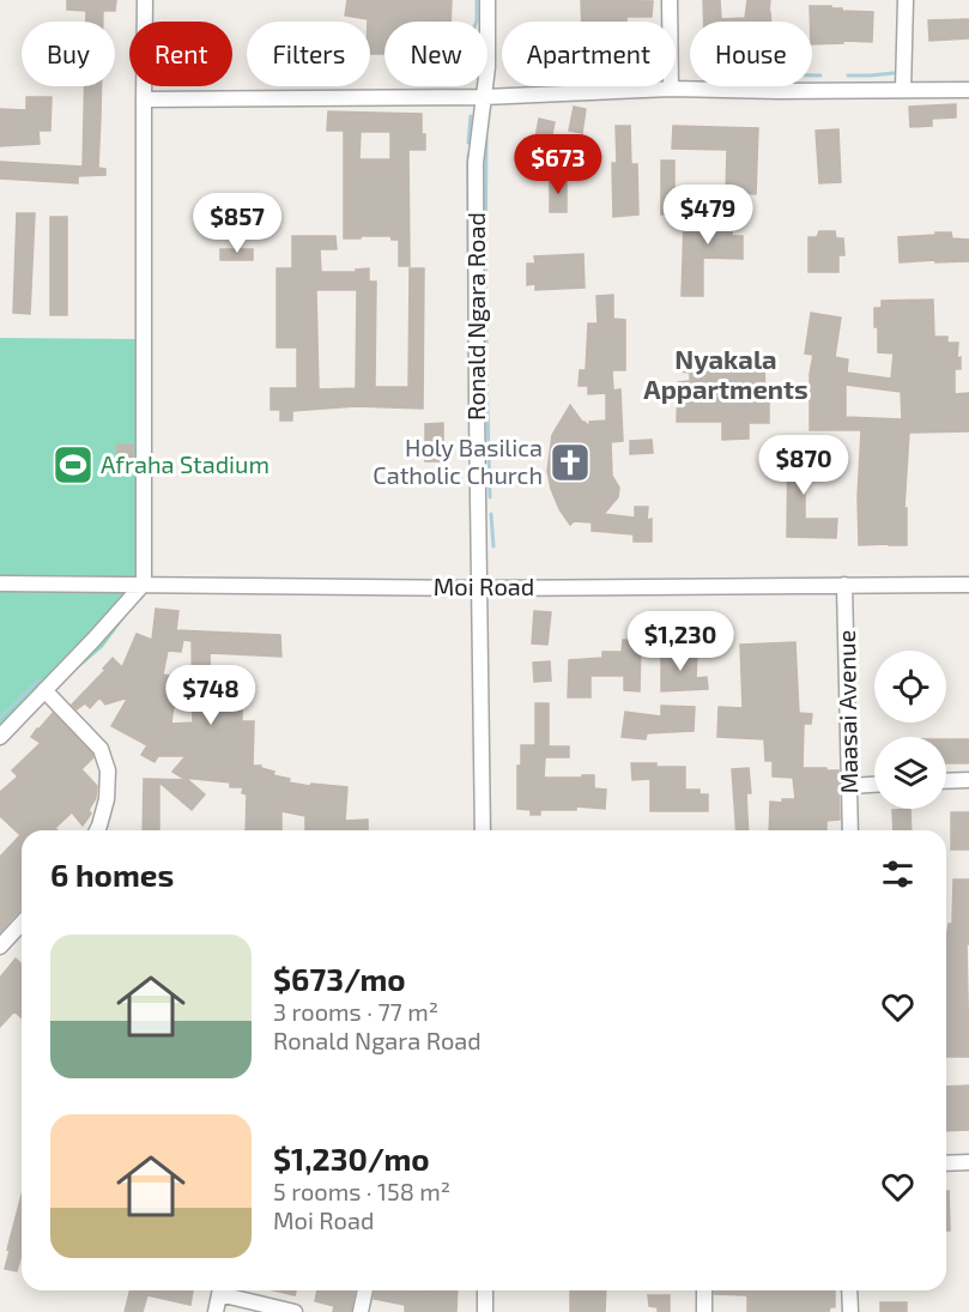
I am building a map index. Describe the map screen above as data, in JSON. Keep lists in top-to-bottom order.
{
  "streets": {
    "street": ["Ronald Ngara Road", "Moi Road", "Maasai Avenue"]
  },
  "crossings": [
    ["Ronald Ngara Road", "Moi Road"],
    ["Moi Road", "Maasai Avenue"]
  ],
  "districts": ["Nyakala Appartments"],
  "places": {
    "church": ["Holy Basilica Catholic Church"],
    "sports": ["Afraha Stadium"]
  },
  "page": {
    "chip": [
      "Buy",
      "Rent",
      "Filters",
      "New",
      "Apartment",
      "House"
    ],
    "price": [
      "$673",
      "$479",
      "$857",
      "$870",
      "$1,230",
      "$748"
    ],
    "heading": "6 homes",
    "list": [
      {
        "name": "$673/mo",
        "note": "3 rooms · 77 m² · Ronald Ngara Road"
      },
      {
        "name": "$1,230/mo",
        "note": "5 rooms · 158 m² · Moi Road"
      }
    ]
  }
}
